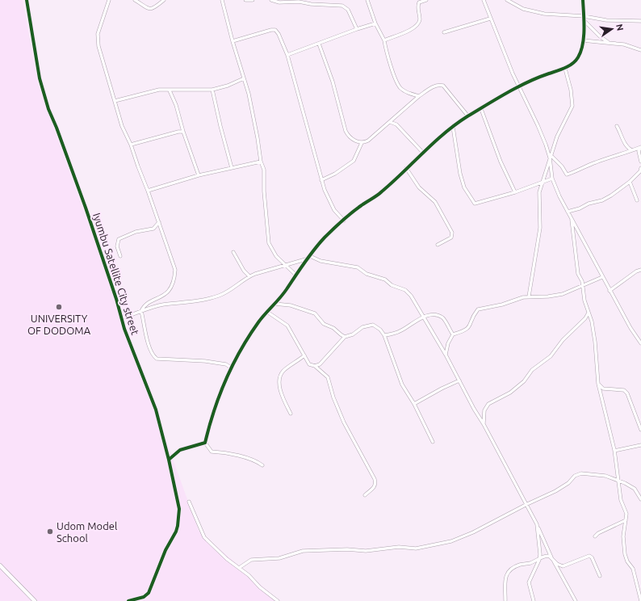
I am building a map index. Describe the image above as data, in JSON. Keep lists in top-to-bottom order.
{
  "streets": {
    "street": ["Iyumbu Satellite City street"]
  },
  "places": ["UNIVERSITY OF DODOMA", "Udom Model School"],
  "north": "right"
}
